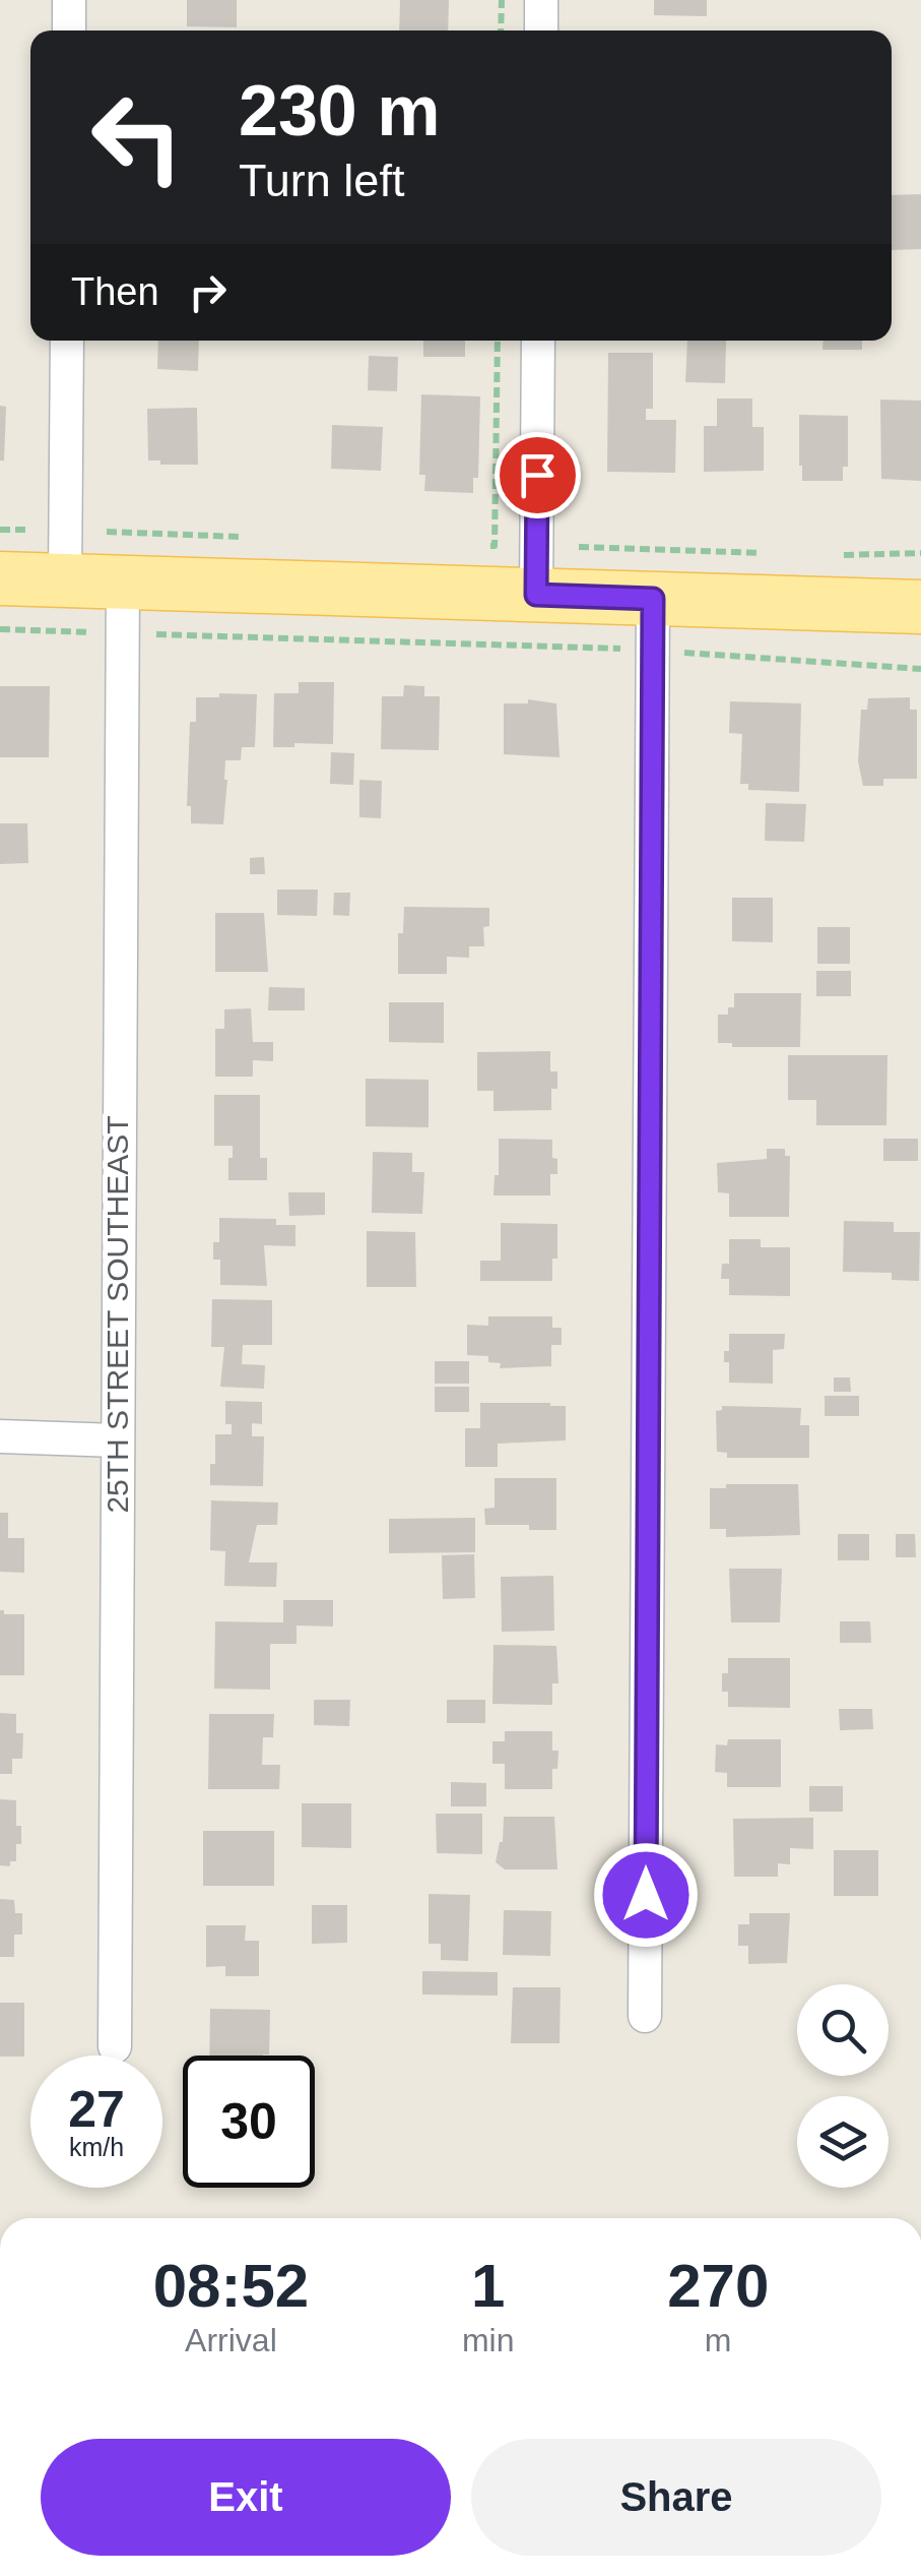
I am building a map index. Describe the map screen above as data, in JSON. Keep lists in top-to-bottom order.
{
  "streets": {
    "street": ["25TH STREET SOUTHEAST"]
  },
  "page": {
    "turn": ["230 m", "Turn left"],
    "then": "Then",
    "speed": "27 km/h",
    "limit": "30",
    "eta": [
      "08:52",
      "Arrival",
      "1",
      "min",
      "270",
      "m"
    ],
    "buttons": ["Exit", "Share"]
  }
}
